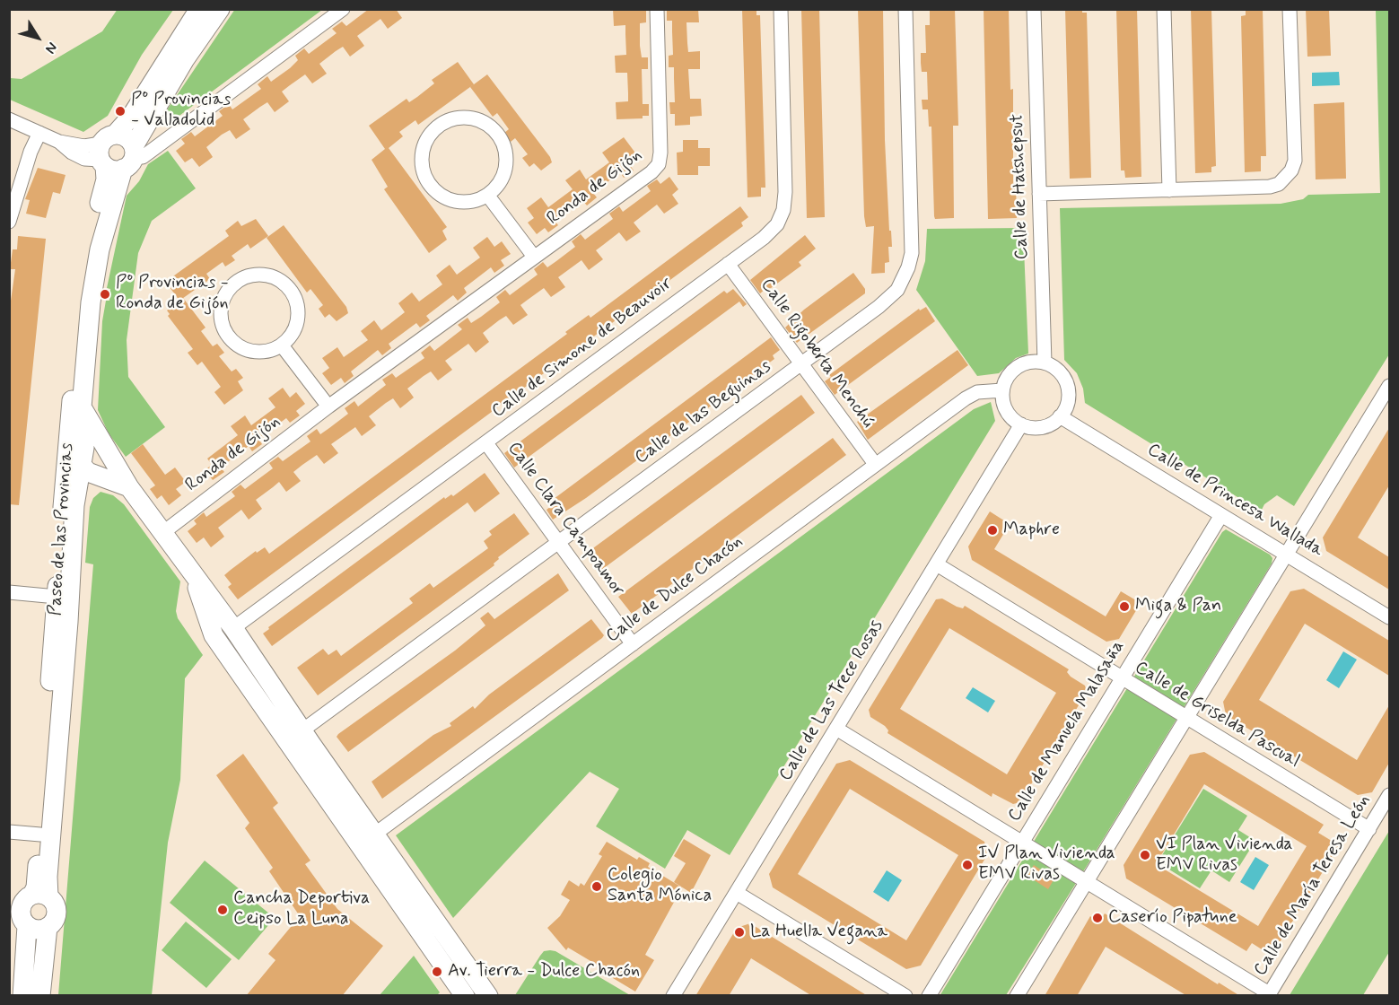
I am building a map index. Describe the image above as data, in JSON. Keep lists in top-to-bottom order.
{
  "streets": {
    "street": [
      "Calle de Hatshepsut",
      "Ronda de Gijón",
      "Calle de Simone de Beauvoir",
      "Calle Rigoberta Menchú",
      "Calle de las Beguinas",
      "Calle de Princesa Wallada",
      "Calle Clara Campoamor",
      "Paseo de las Provincias",
      "Calle de Dulce Chacón",
      "Calle de Las Trece Rosas",
      "Calle de Griselda Pascual",
      "Calle de Manuela Malasaña",
      "Calle de María Teresa León"
    ]
  },
  "crossings": [
    ["Calle de Hatshepsut", "Calle de Princesa Wallada"],
    ["Calle de Hatshepsut", "Calle de Dulce Chacón"],
    ["Calle de Hatshepsut", "Calle de Las Trece Rosas"],
    ["Calle de Simone de Beauvoir", "Calle Rigoberta Menchú"],
    ["Calle de Simone de Beauvoir", "Calle Clara Campoamor"],
    ["Calle Rigoberta Menchú", "Calle de las Beguinas"],
    ["Calle Rigoberta Menchú", "Calle de Dulce Chacón"],
    ["Calle de las Beguinas", "Calle Clara Campoamor"],
    ["Calle de Princesa Wallada", "Calle de Dulce Chacón"],
    ["Calle de Princesa Wallada", "Calle de Las Trece Rosas"],
    ["Calle de Princesa Wallada", "Calle de Manuela Malasaña"],
    ["Calle Clara Campoamor", "Calle de Dulce Chacón"],
    ["Calle de Dulce Chacón", "Calle de Las Trece Rosas"],
    ["Calle de Las Trece Rosas", "Calle de Griselda Pascual"],
    ["Calle de Griselda Pascual", "Calle de Manuela Malasaña"],
    ["Calle de Griselda Pascual", "Calle de María Teresa León"]
  ],
  "places": [
    "Pº Provincias - Valladolid",
    "Pº Provincias - Ronda de Gijón",
    "Maphre",
    "Miga & Pan",
    "VI Plan Vivienda EMV Rivas",
    "IV Plan Vivienda EMV Rivas",
    "Colegio Santa Mónica",
    "Cancha Deportiva Ceipso La Luna",
    "Caserío Pipatune",
    "La Huella Vegana",
    "Av. Tierra - Dulce Chacón"
  ],
  "north": "bottom right"
}
